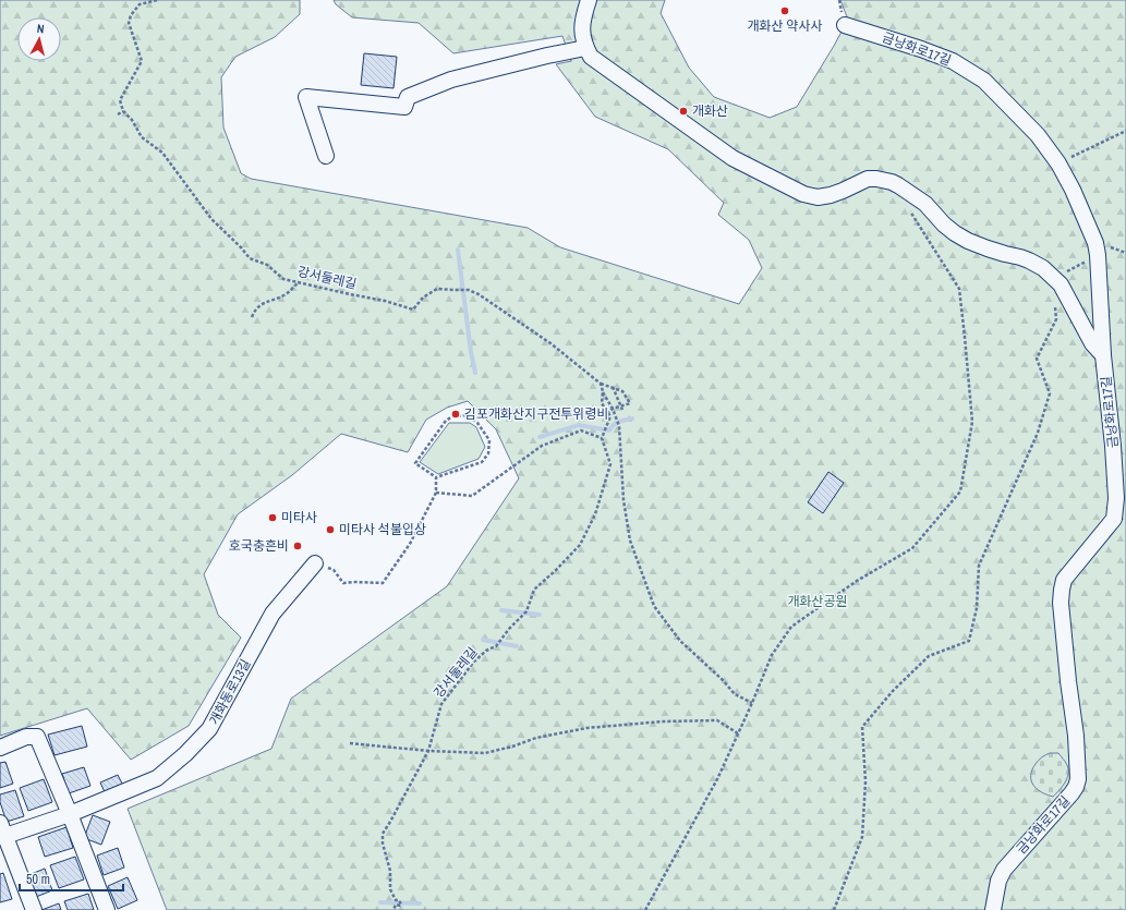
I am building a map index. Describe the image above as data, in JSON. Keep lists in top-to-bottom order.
{
  "streets": {
    "street": ["금낭화로17길", "개화동로13길"],
    "path": ["강서둘레길"]
  },
  "parks": ["개화산공원"],
  "places": [
    "개화산 약사사",
    "개화산",
    "김포개화산지구전투위령비",
    "미타사",
    "미타사 석불입상",
    "호국충흔비"
  ],
  "scale_bar": "50 m",
  "north": "top"
}
